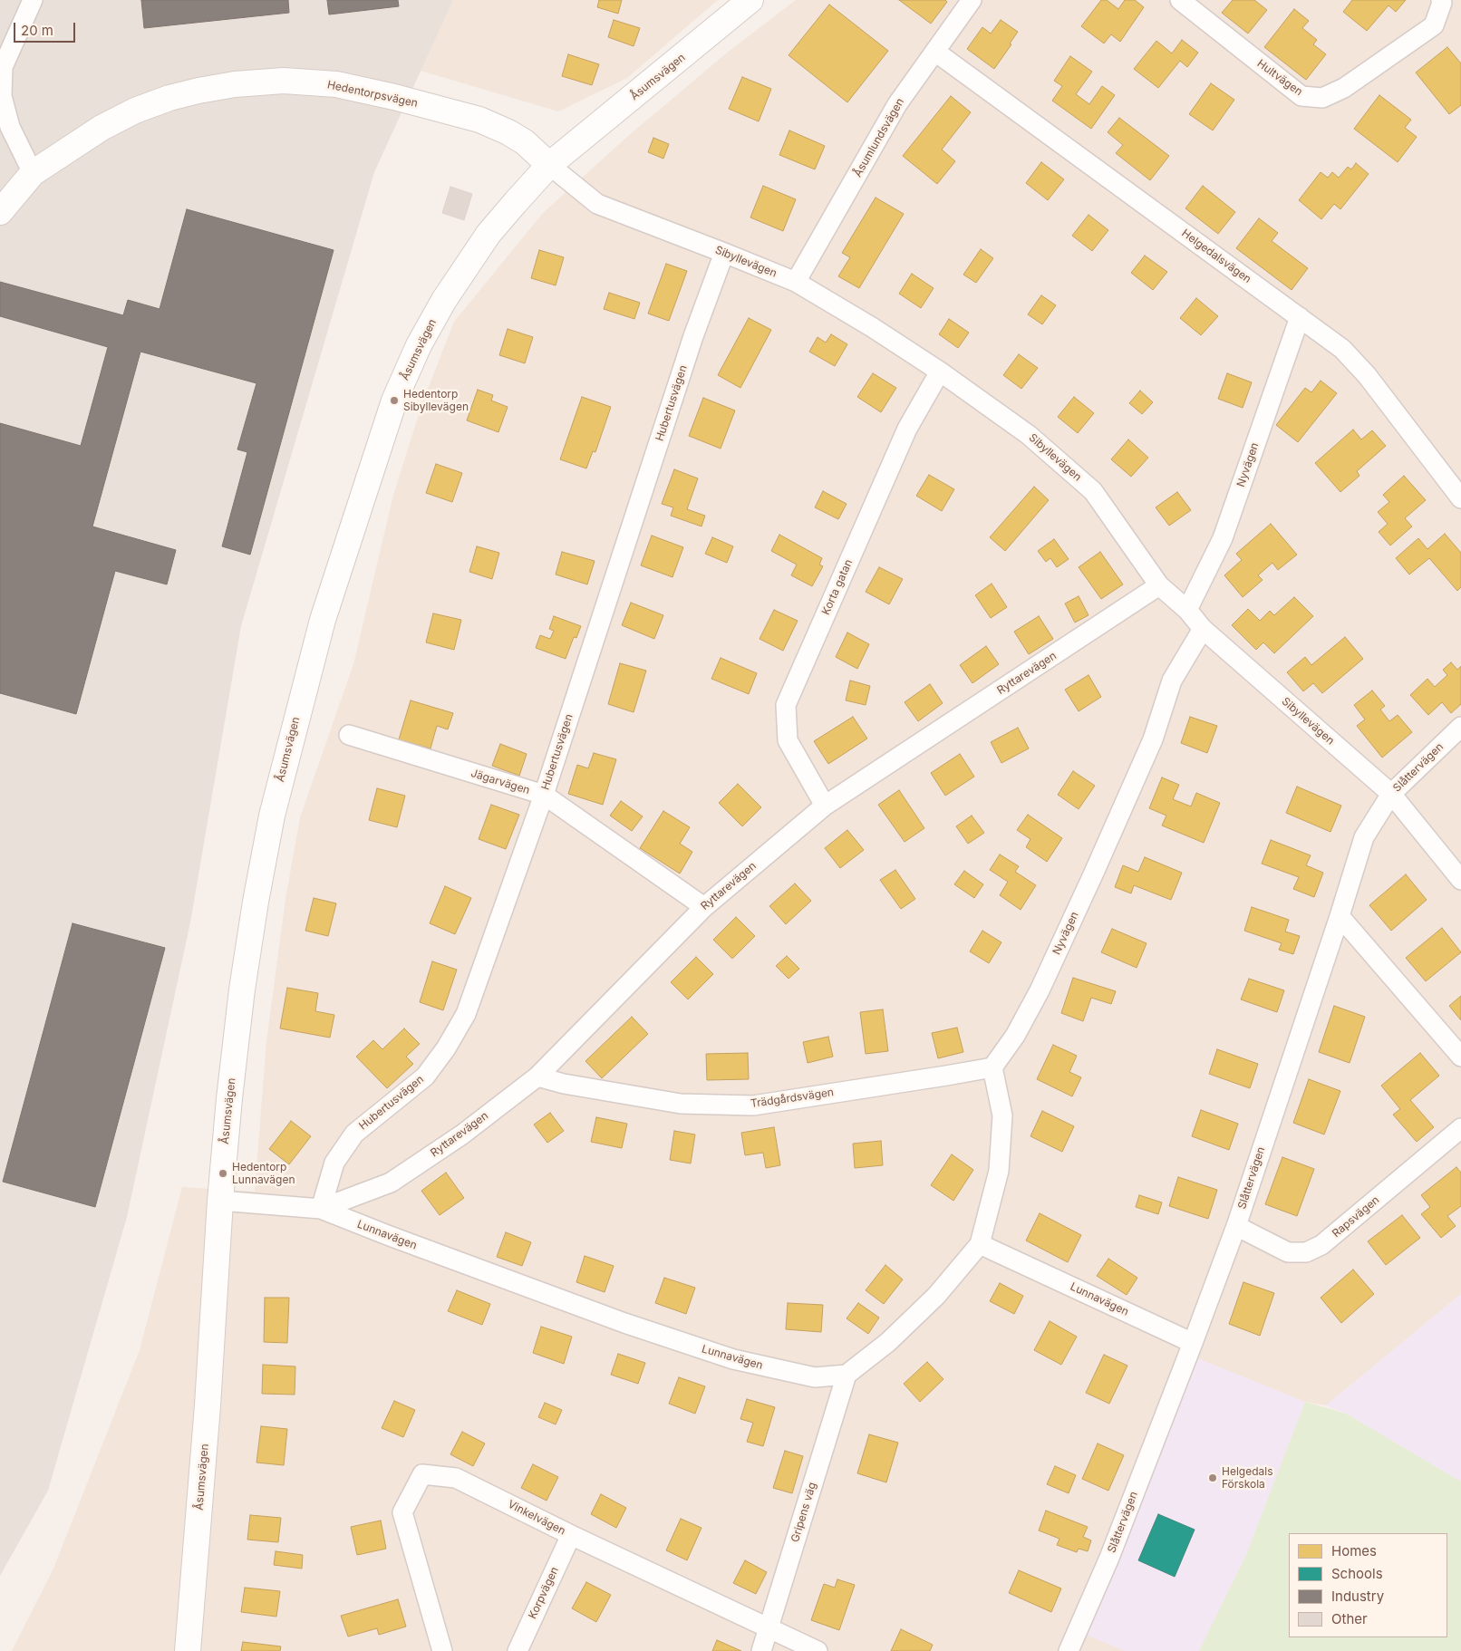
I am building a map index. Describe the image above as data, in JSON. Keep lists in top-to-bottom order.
{
  "streets": {
    "street": [
      "Åsumsvägen",
      "Hultvägen",
      "Hedentorpsvägen",
      "Åsumlundsvägen",
      "Helgedalsvägen",
      "Sibyllevägen",
      "Hubertusvägen",
      "Nyvägen",
      "Korta gatan",
      "Ryttarevägen",
      "Slåttervägen",
      "Jägarvägen",
      "Trädgårdsvägen",
      "Rapsvägen",
      "Lunnavägen",
      "Gripens väg",
      "Vinkelvägen",
      "Korpvägen"
    ]
  },
  "crossings": [
    ["Åsumsvägen", "Hedentorpsvägen"],
    ["Åsumsvägen", "Sibyllevägen"],
    ["Åsumsvägen", "Lunnavägen"],
    ["Hedentorpsvägen", "Sibyllevägen"],
    ["Åsumlundsvägen", "Helgedalsvägen"],
    ["Åsumlundsvägen", "Sibyllevägen"],
    ["Helgedalsvägen", "Nyvägen"],
    ["Sibyllevägen", "Hubertusvägen"],
    ["Sibyllevägen", "Nyvägen"],
    ["Sibyllevägen", "Korta gatan"],
    ["Sibyllevägen", "Ryttarevägen"],
    ["Sibyllevägen", "Slåttervägen"],
    ["Hubertusvägen", "Ryttarevägen"],
    ["Hubertusvägen", "Jägarvägen"],
    ["Hubertusvägen", "Lunnavägen"],
    ["Nyvägen", "Trädgårdsvägen"],
    ["Korta gatan", "Ryttarevägen"],
    ["Ryttarevägen", "Jägarvägen"],
    ["Ryttarevägen", "Trädgårdsvägen"],
    ["Ryttarevägen", "Lunnavägen"],
    ["Slåttervägen", "Rapsvägen"],
    ["Slåttervägen", "Lunnavägen"],
    ["Lunnavägen", "Gripens väg"],
    ["Gripens väg", "Vinkelvägen"],
    ["Vinkelvägen", "Korpvägen"]
  ],
  "places": ["Hedentorp Sibyllevägen", "Hedentorp Lunnavägen", "Helgedals Förskola"],
  "legend": [
    "Homes",
    "Schools",
    "Industry",
    "Other"
  ],
  "scale_bar": "20 m"
}
